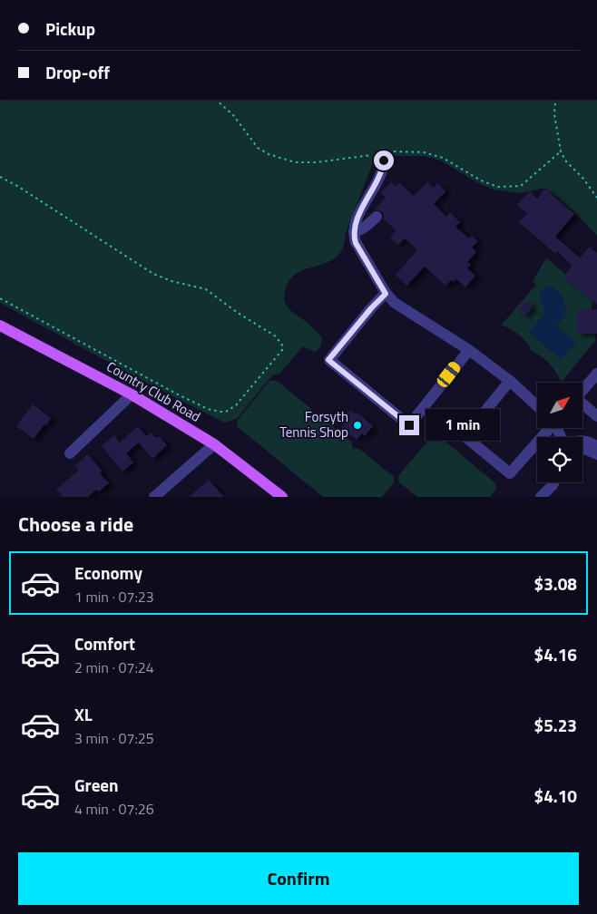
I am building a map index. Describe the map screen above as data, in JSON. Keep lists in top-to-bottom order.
{
  "streets": {
    "main road": ["Country Club Road"]
  },
  "places": ["Forsyth Tennis Shop"],
  "north": "top right",
  "page": {
    "banner": ["Pickup", "Drop-off"],
    "bubble": "1 min",
    "heading": "Choose a ride",
    "list": [
      {
        "name": "Economy",
        "note": "1 min · 07:23",
        "value": "$3.08"
      },
      {
        "name": "Comfort",
        "note": "2 min · 07:24",
        "value": "$4.16"
      },
      {
        "name": "XL",
        "note": "3 min · 07:25",
        "value": "$5.23"
      },
      {
        "name": "Green",
        "note": "4 min · 07:26",
        "value": "$4.10"
      }
    ],
    "buttons": "Confirm"
  }
}
